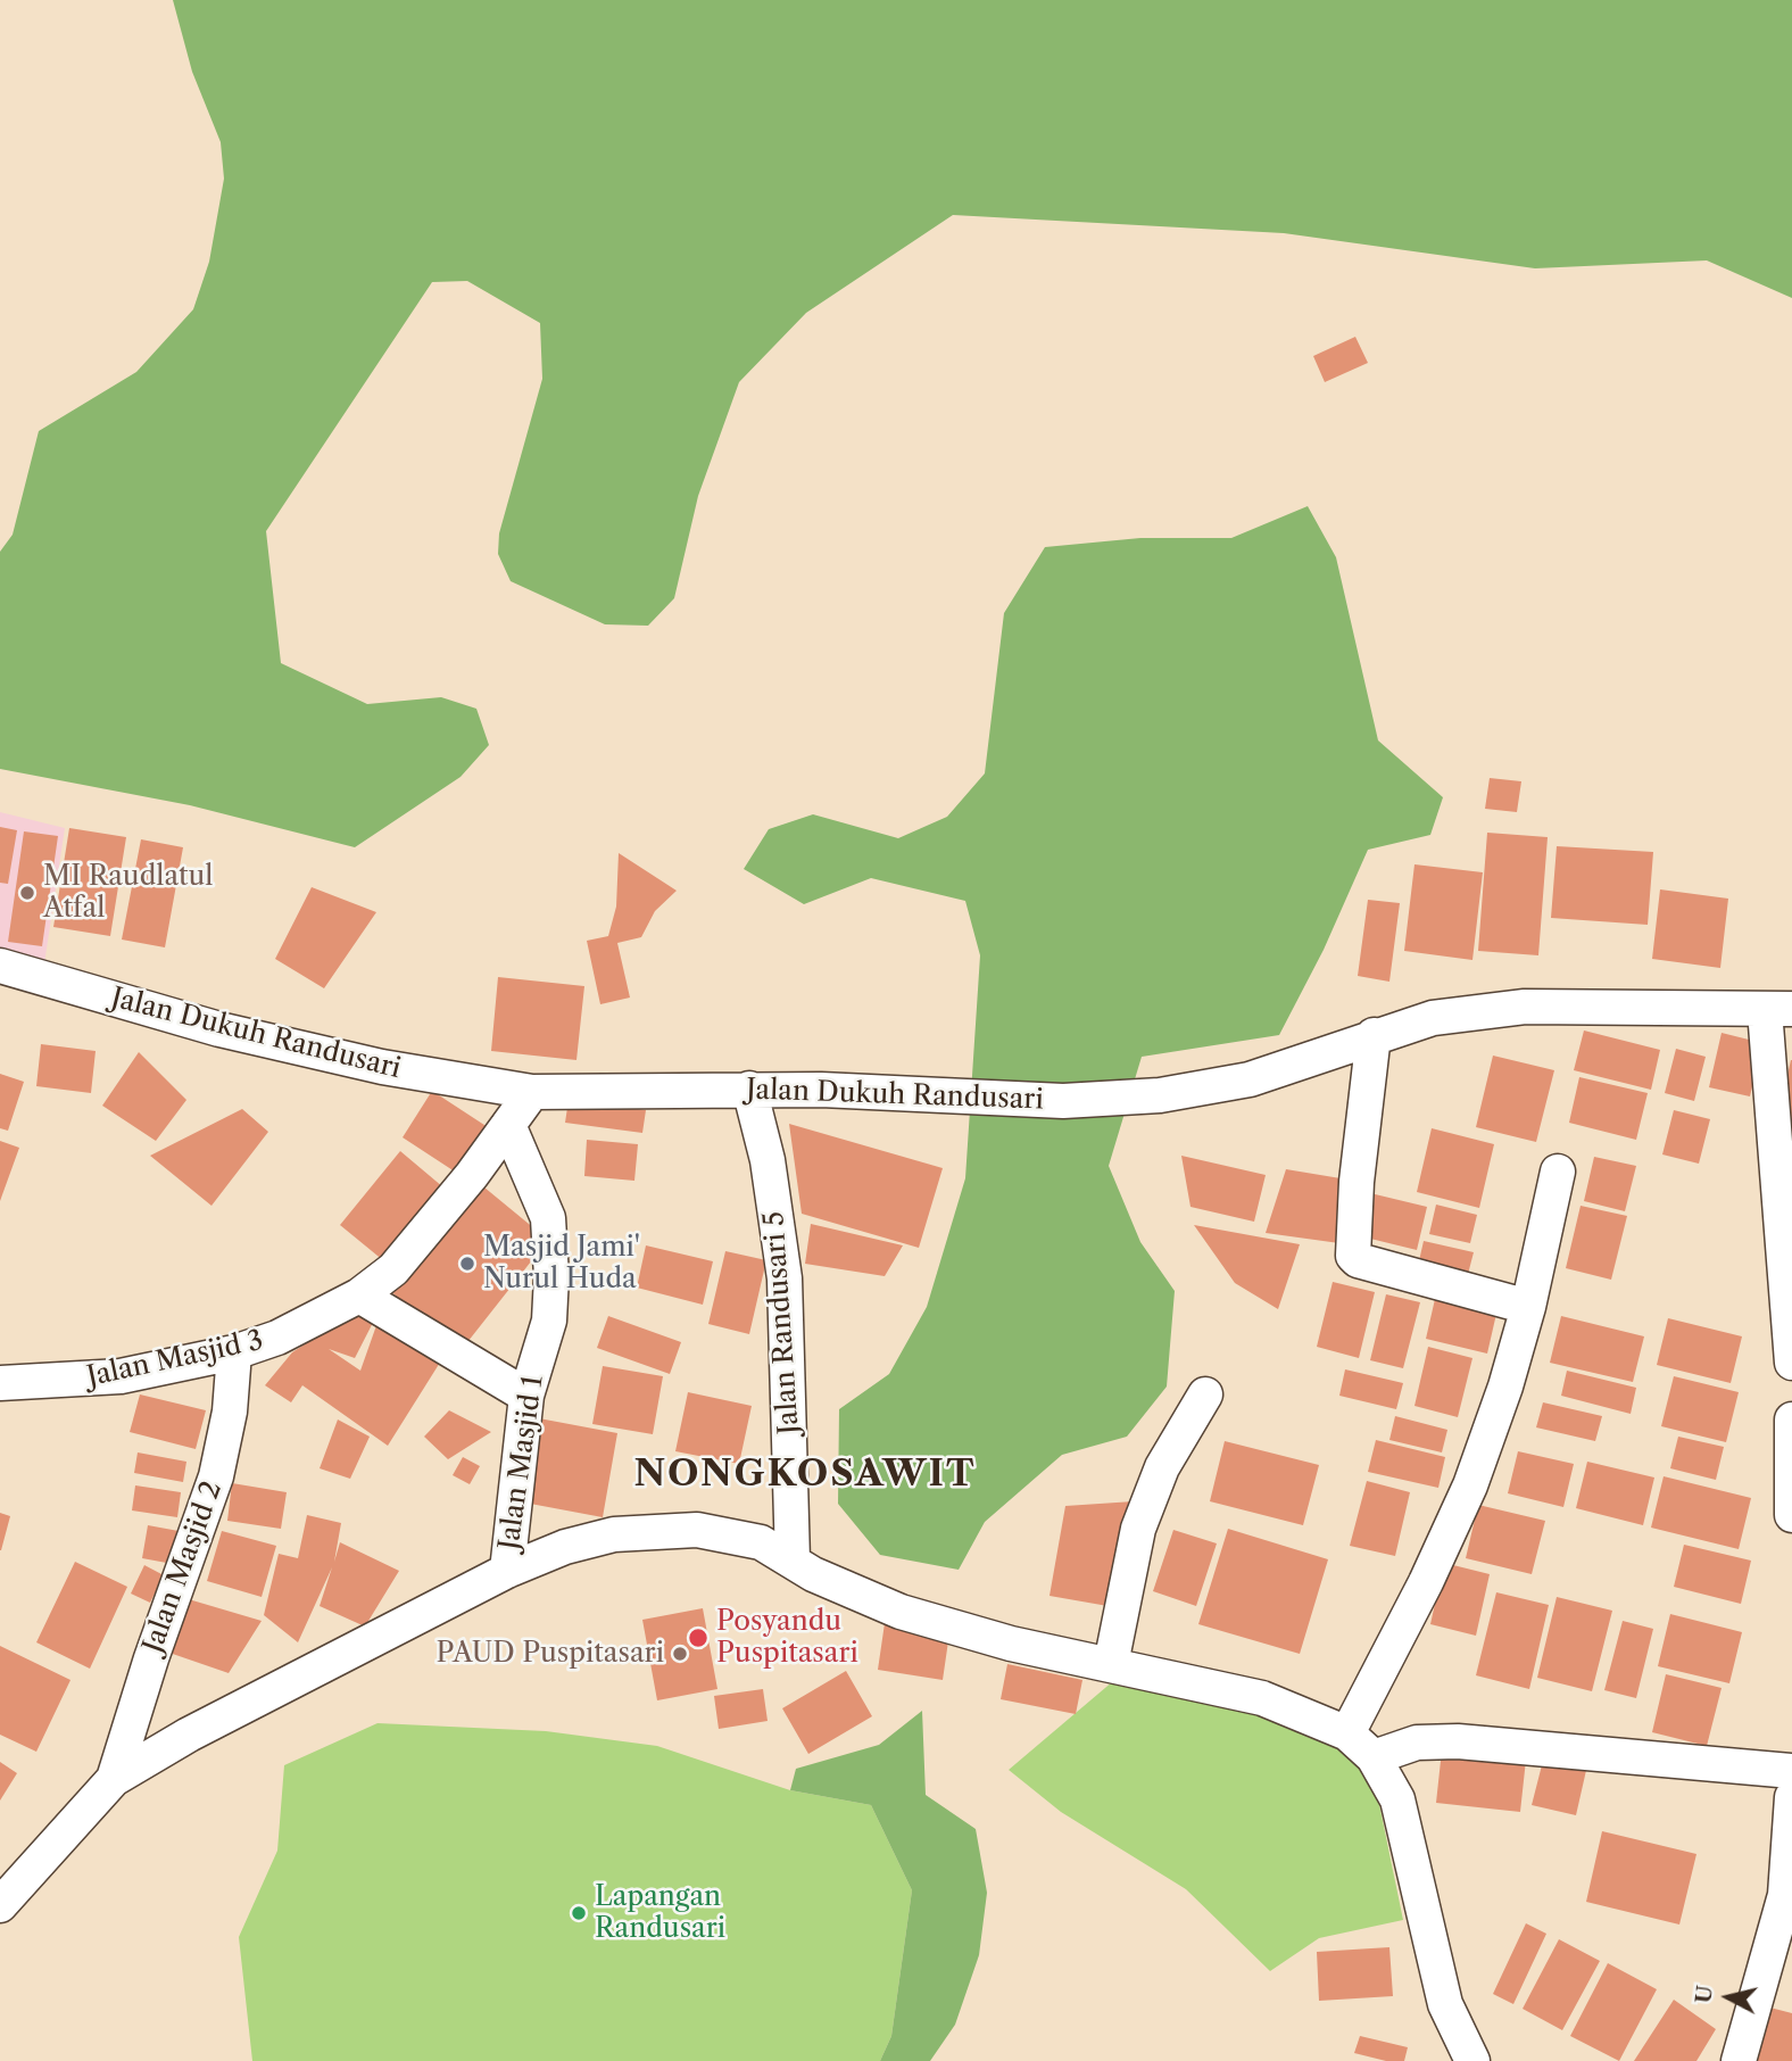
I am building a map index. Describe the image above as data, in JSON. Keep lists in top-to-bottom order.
{
  "streets": {
    "street": [
      "Jalan Dukuh Randusari",
      "Jalan Randusari 5",
      "Jalan Masjid 3",
      "Jalan Masjid 1",
      "Jalan Masjid 2"
    ]
  },
  "crossings": [
    ["Jalan Dukuh Randusari", "Jalan Randusari 5"],
    ["Jalan Dukuh Randusari", "Jalan Masjid 3"],
    ["Jalan Masjid 3", "Jalan Masjid 1"],
    ["Jalan Masjid 3", "Jalan Masjid 2"]
  ],
  "districts": ["NONGKOSAWIT"],
  "places": [
    "MI Raudlatul Atfal",
    "Masjid Jami' Nurul Huda",
    "Posyandu Puspitasari",
    "PAUD Puspitasari",
    "Lapangan Randusari"
  ],
  "north": "left"
}
